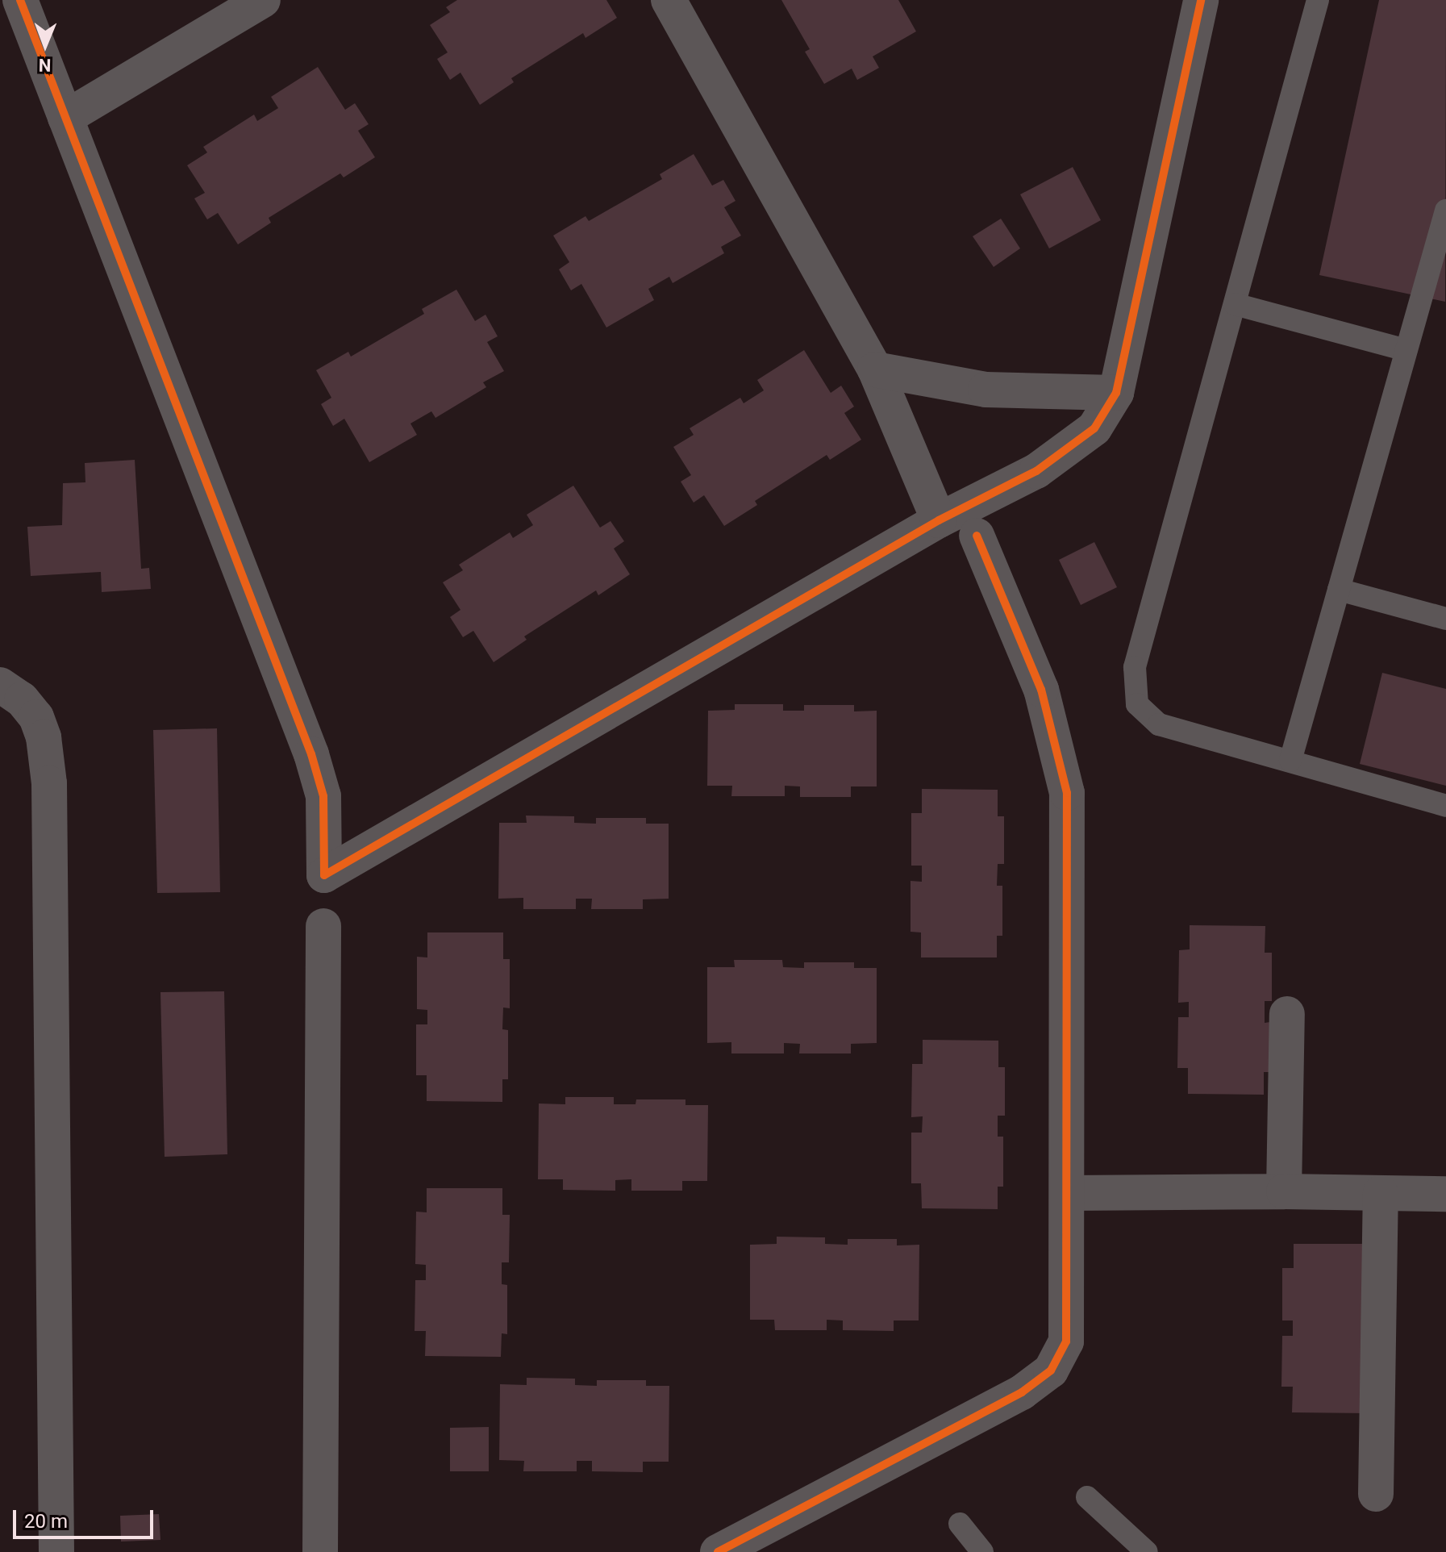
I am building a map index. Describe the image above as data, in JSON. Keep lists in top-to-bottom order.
{
  "scale_bar": "20 m",
  "north": "bottom"
}
